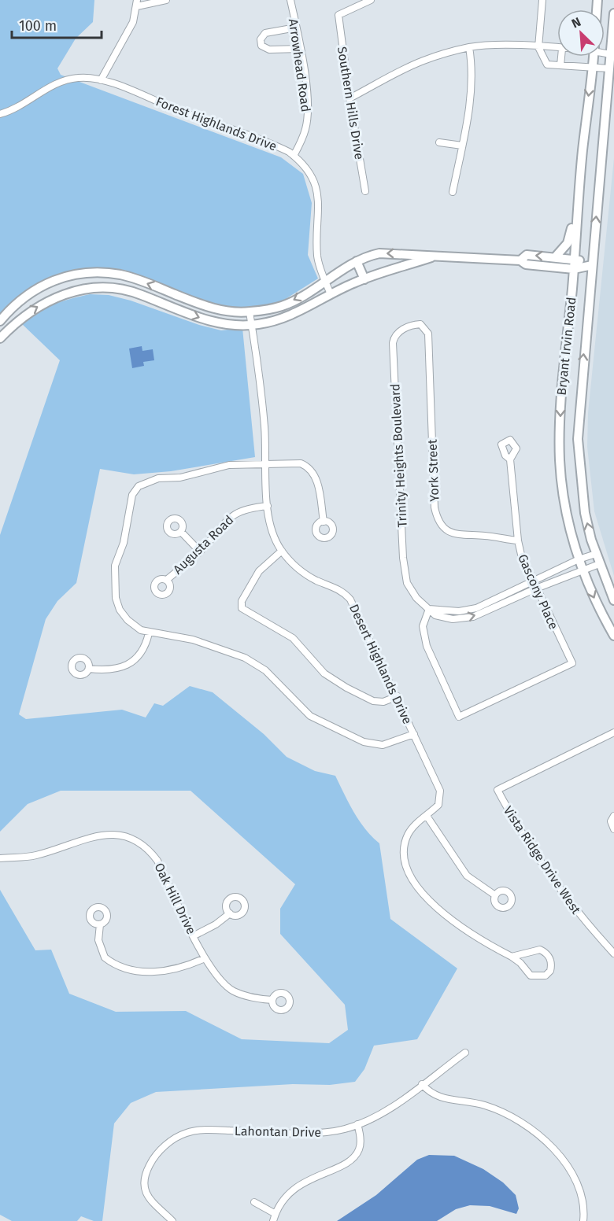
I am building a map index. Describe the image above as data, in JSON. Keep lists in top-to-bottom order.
{
  "streets": {
    "main road": ["Bryant Irvin Road"],
    "street": [
      "Arrowhead Road",
      "Southern Hills Drive",
      "Forest Highlands Drive",
      "Trinity Heights Boulevard",
      "York Street",
      "Augusta Road",
      "Gascony Place",
      "Desert Highlands Drive",
      "Vista Ridge Drive West",
      "Oak Hill Drive",
      "Lahontan Drive"
    ]
  },
  "crossings": [
    ["Arrowhead Road", "Forest Highlands Drive"],
    ["Bryant Irvin Road", "Trinity Heights Boulevard"],
    ["Trinity Heights Boulevard", "York Street"],
    ["Trinity Heights Boulevard", "Gascony Place"],
    ["York Street", "Gascony Place"],
    ["Augusta Road", "Desert Highlands Drive"]
  ],
  "scale_bar": "100 m",
  "north": "top left"
}
